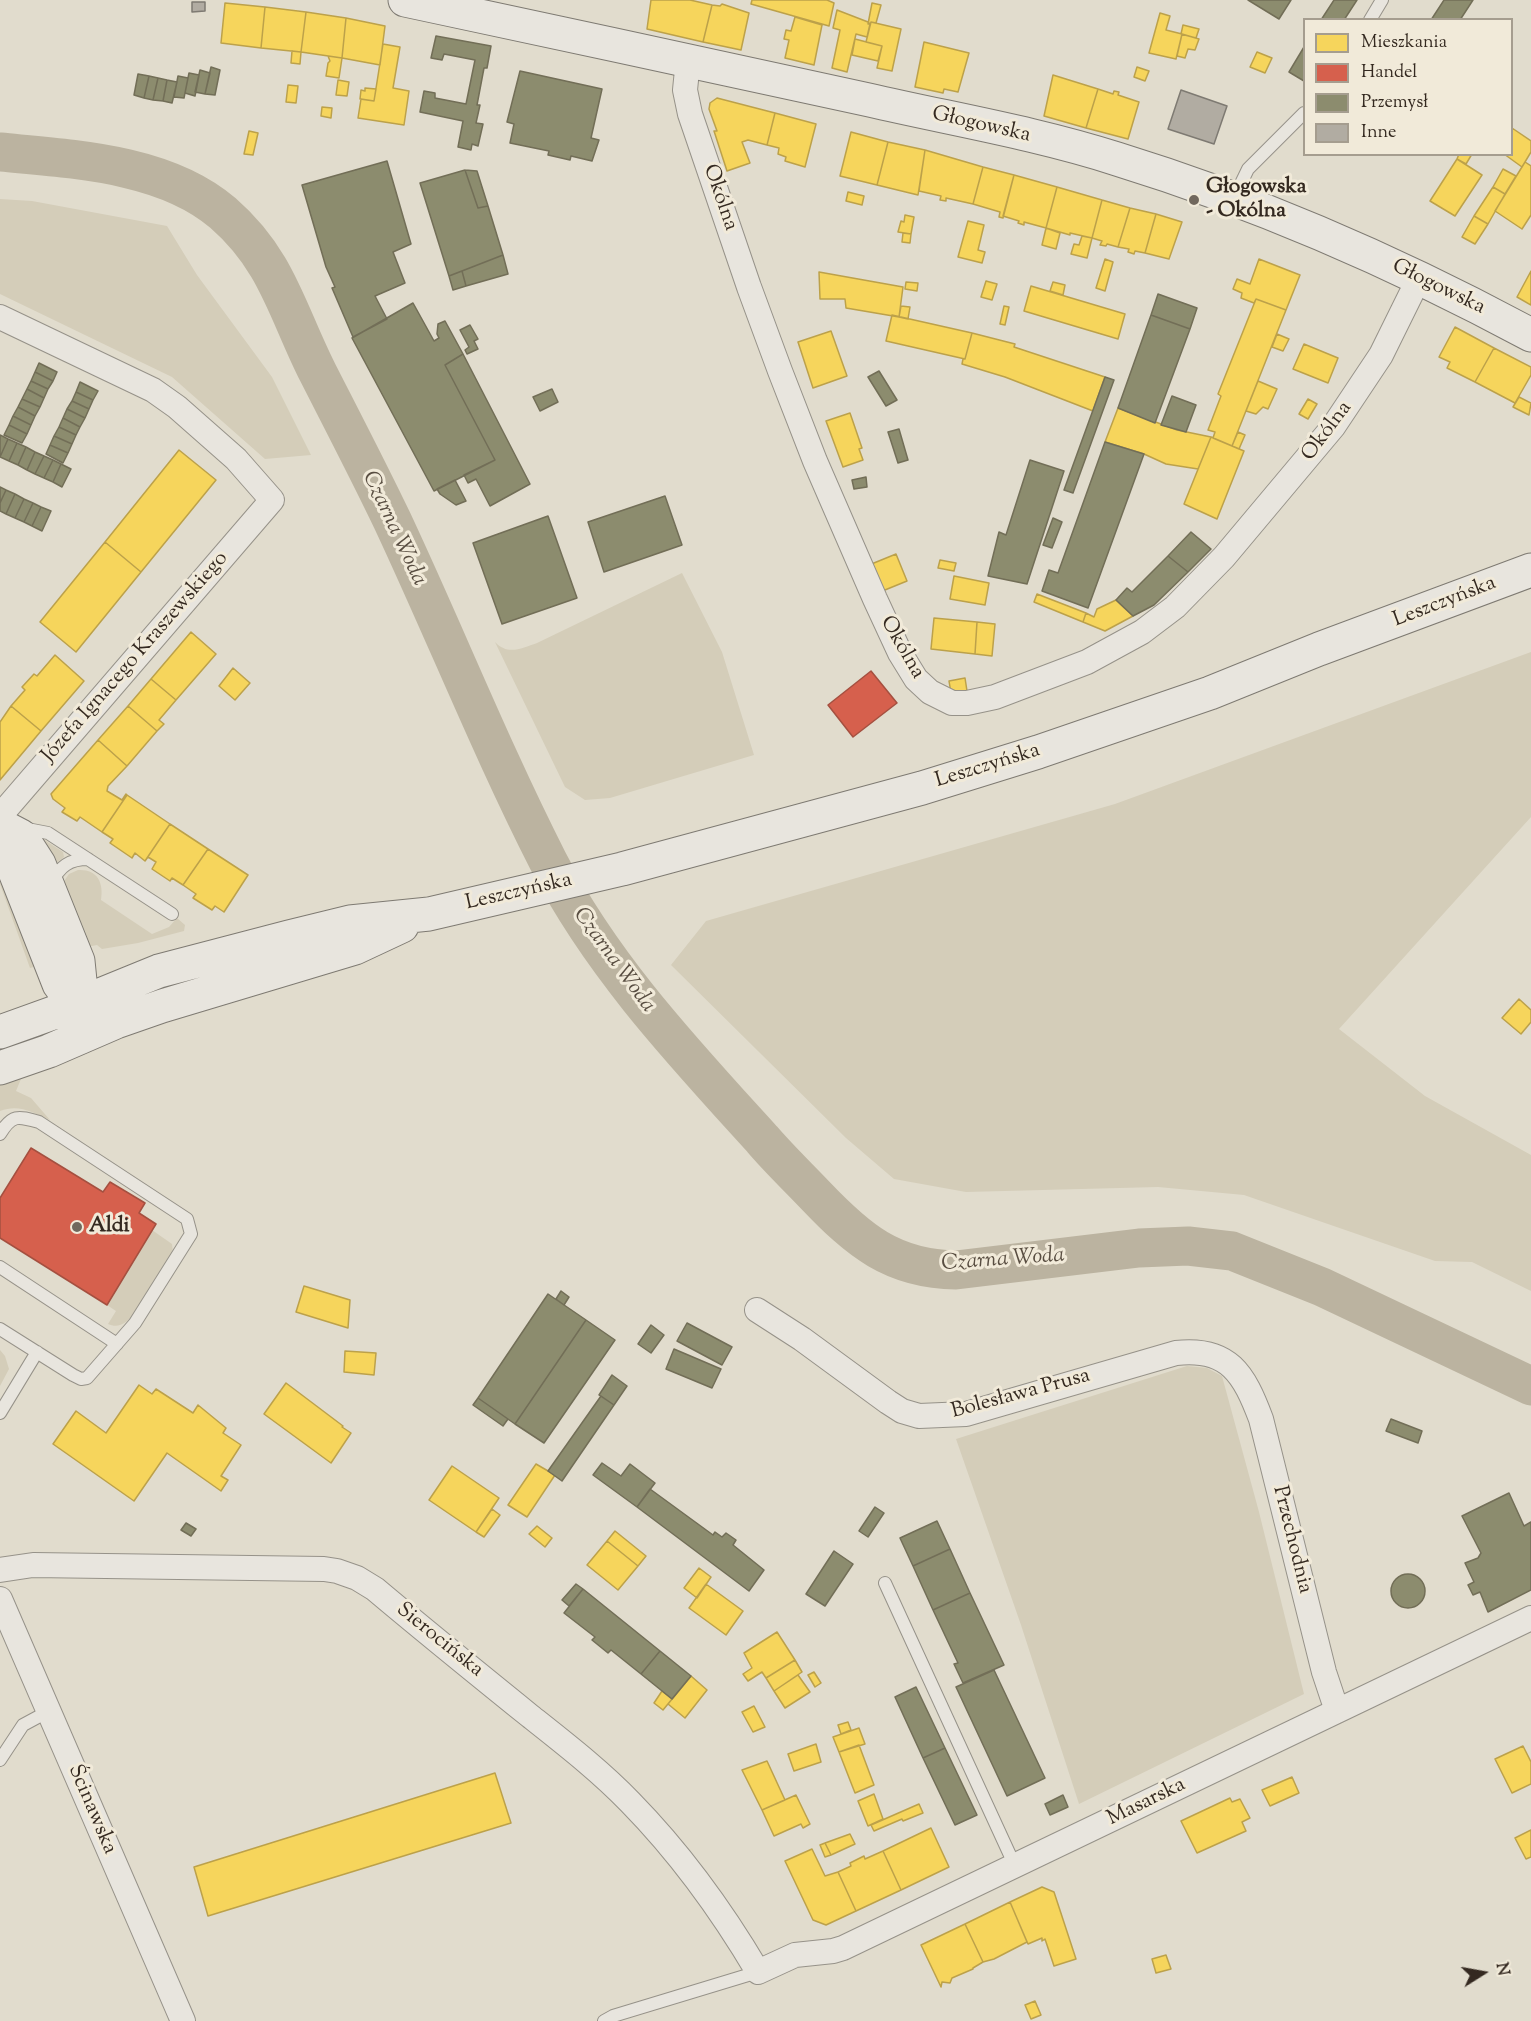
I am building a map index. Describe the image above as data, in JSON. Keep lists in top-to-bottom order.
{
  "streets": {
    "main road": ["Głogowska", "Leszczyńska"],
    "street": [
      "Okólna",
      "Józefa Ignacego Kraszewskiego",
      "Bolesława Prusa",
      "Przechodnia",
      "Sierocińska",
      "Masarska",
      "Ścinawska"
    ]
  },
  "crossings": [
    ["Głogowska", "Okólna"],
    ["Bolesława Prusa", "Przechodnia"],
    ["Przechodnia", "Masarska"],
    ["Sierocińska", "Masarska"]
  ],
  "water": ["Czarna Woda"],
  "places": ["Głogowska - Okólna", "Aldi"],
  "legend": [
    "Mieszkania",
    "Handel",
    "Przemysł",
    "Inne"
  ],
  "north": "right"
}
